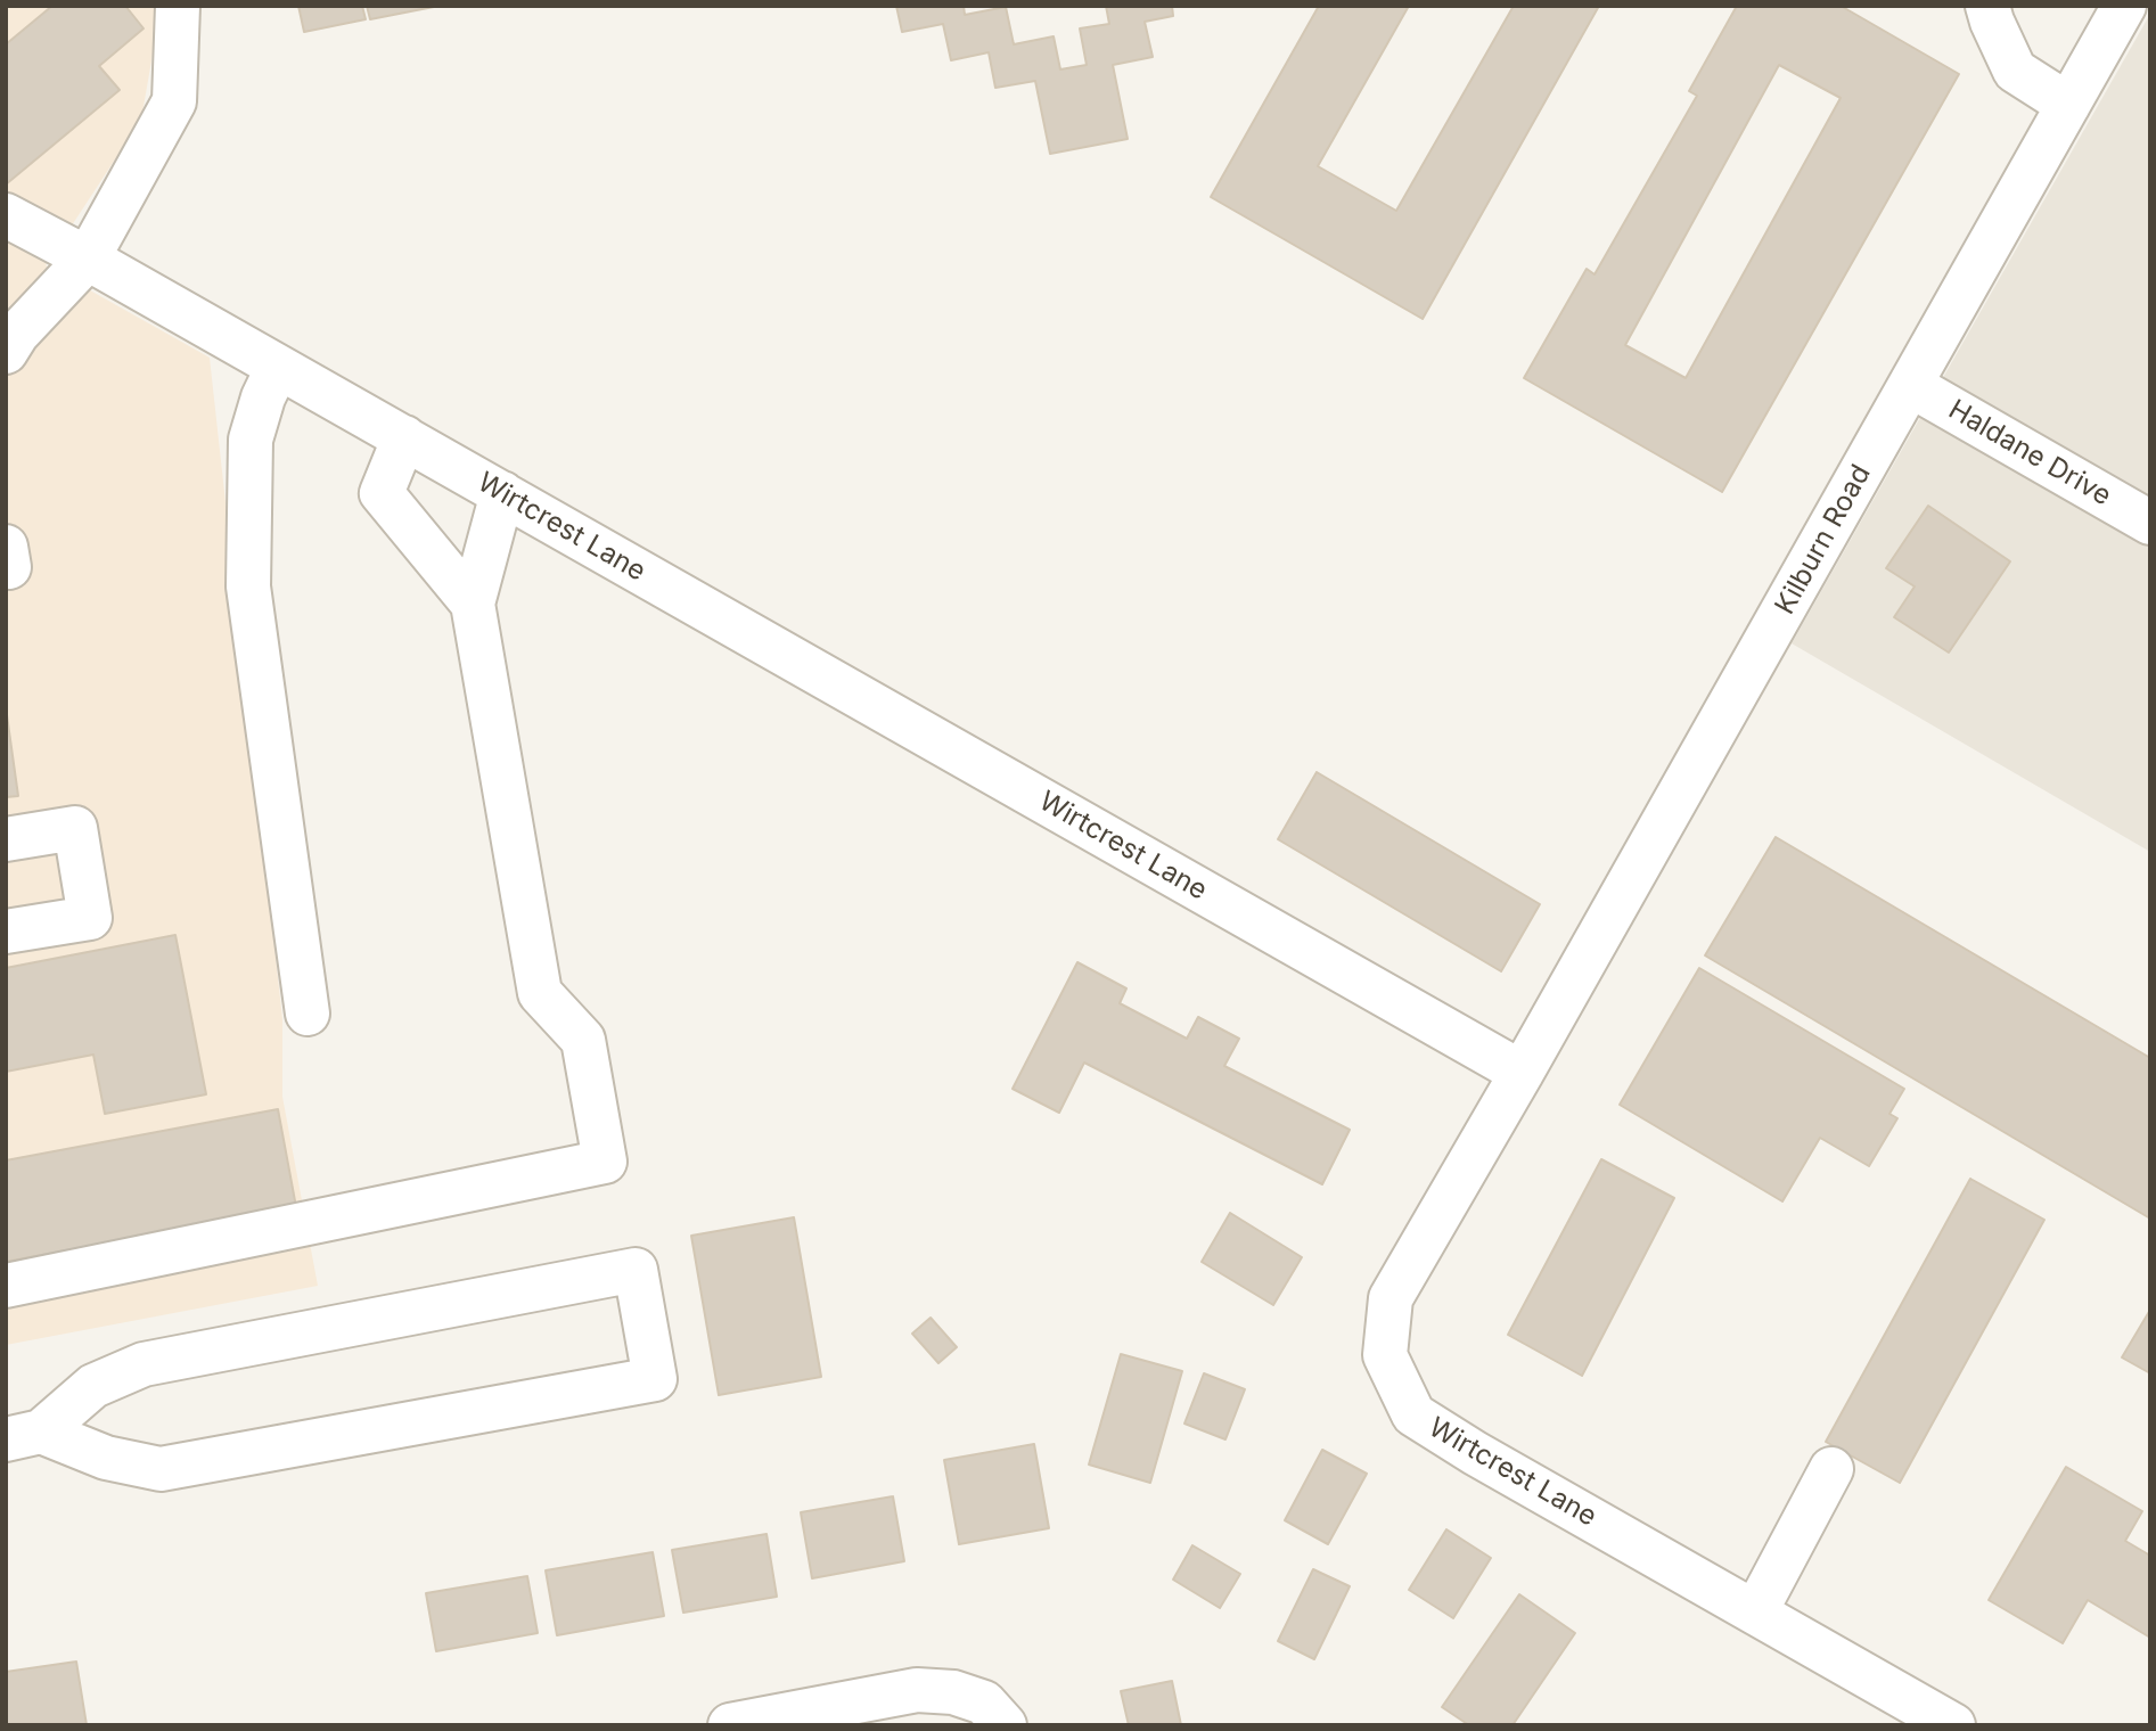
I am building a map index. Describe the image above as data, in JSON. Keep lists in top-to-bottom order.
{
  "streets": {
    "street": ["Haldane Drive", "Wirtcrest Lane", "Kilburn Road"]
  },
  "crossings": [
    ["Haldane Drive", "Kilburn Road"],
    ["Wirtcrest Lane", "Kilburn Road"]
  ]
}
